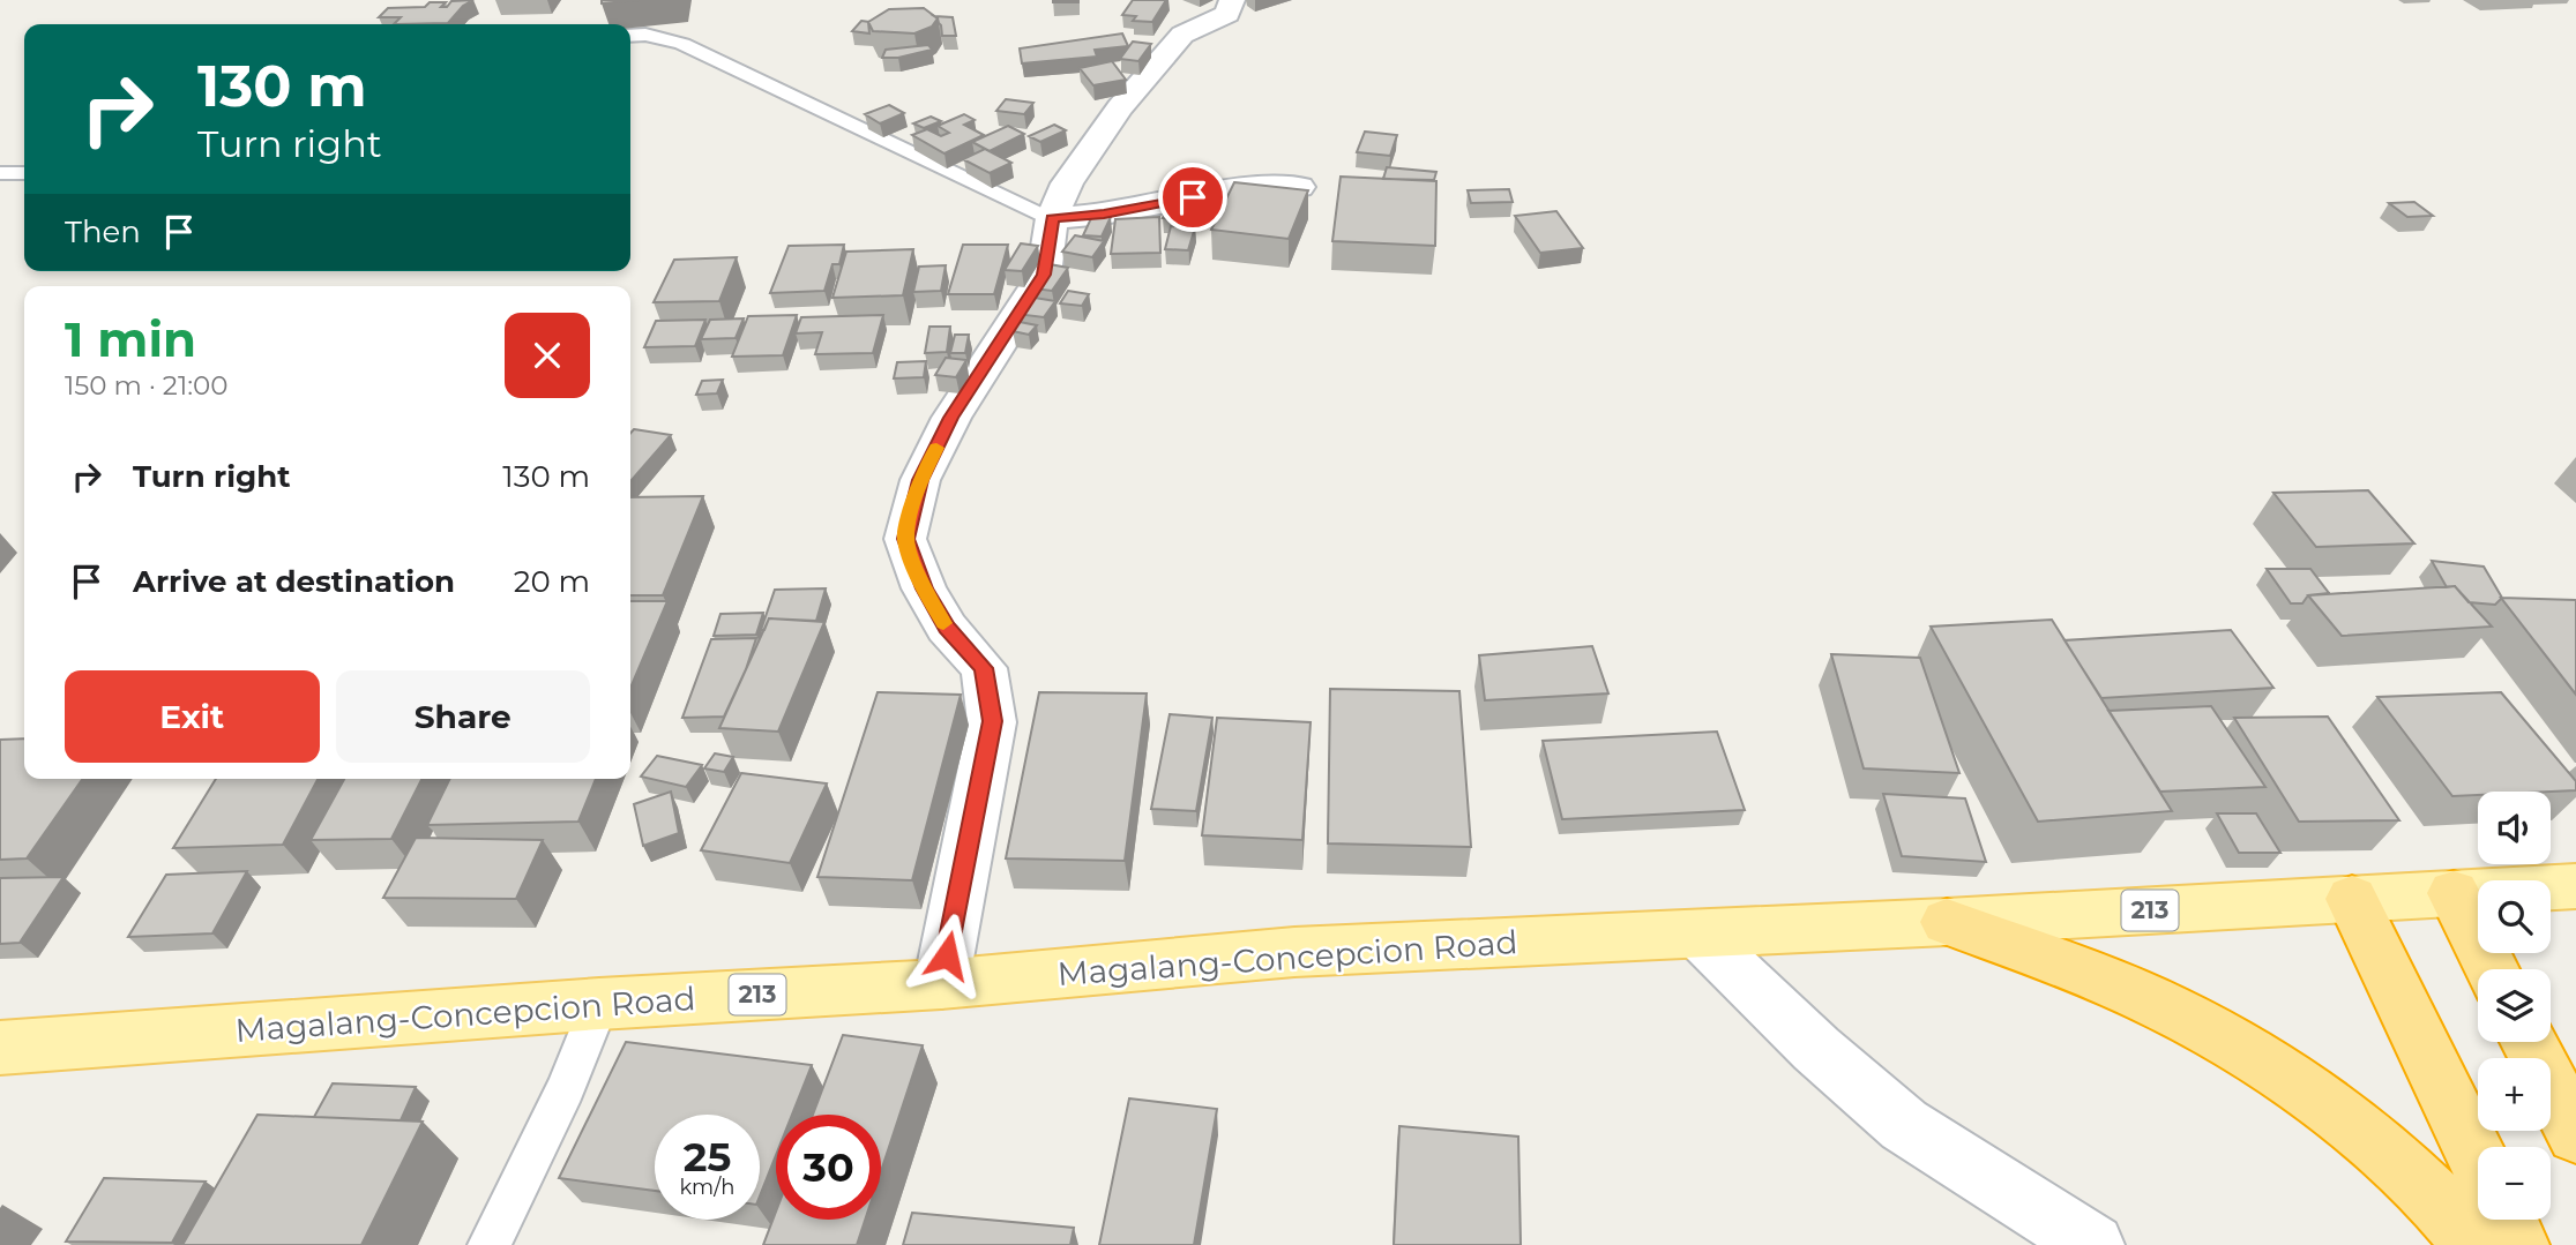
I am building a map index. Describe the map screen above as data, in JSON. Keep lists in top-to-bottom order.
{
  "streets": {
    "main road": ["213", "Magalang-Concepcion Road"]
  },
  "page": {
    "turn": ["130 m", "Turn right"],
    "then": "Then",
    "heading": ["1 min", "150 m · 21:00"],
    "list": [
      {
        "name": "Turn right",
        "value": "130 m"
      },
      {
        "name": "Arrive at destination",
        "value": "20 m"
      }
    ],
    "buttons": ["Exit", "Share"],
    "map_buttons": ["+", "−"],
    "speed": "25 km/h",
    "limit": "30"
  }
}
